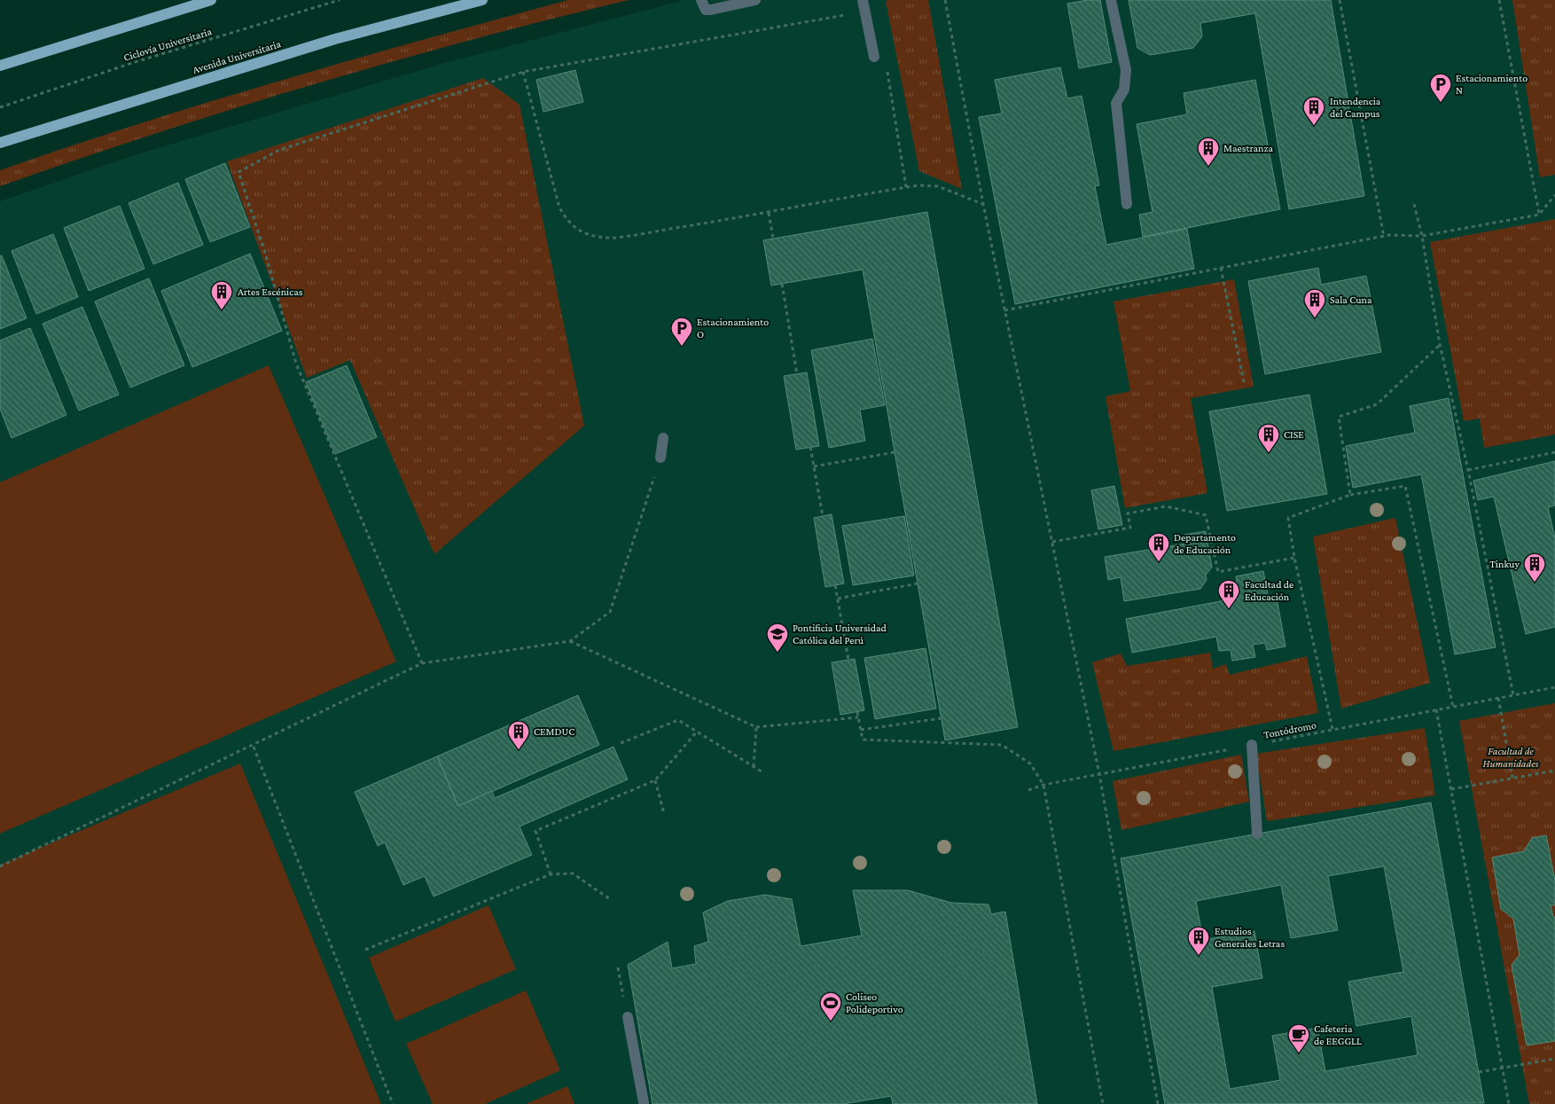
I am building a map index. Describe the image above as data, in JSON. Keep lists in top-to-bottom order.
{
  "streets": {
    "main road": ["Avenida Universitaria"],
    "path": ["Ciclovía Universitaria", "Tontódromo"]
  },
  "parks": ["Facultad de Humanidades"],
  "places": {
    "parking": ["Estacionamiento N", "Estacionamiento O"],
    "building": [
      "Intendencia del Campus",
      "Maestranza",
      "Artes Escénicas",
      "Sala Cuna",
      "CISE",
      "Departamento de Educación",
      "Tinkuy",
      "Facultad de Educación",
      "CEMDUC",
      "Estudios Generales Letras"
    ],
    "school or university": ["Pontificia Universidad Católica del Perú"],
    "sports": ["Coliseo Polideportivo"],
    "cafe": ["Cafeteria de EEGGLL"]
  }
}
